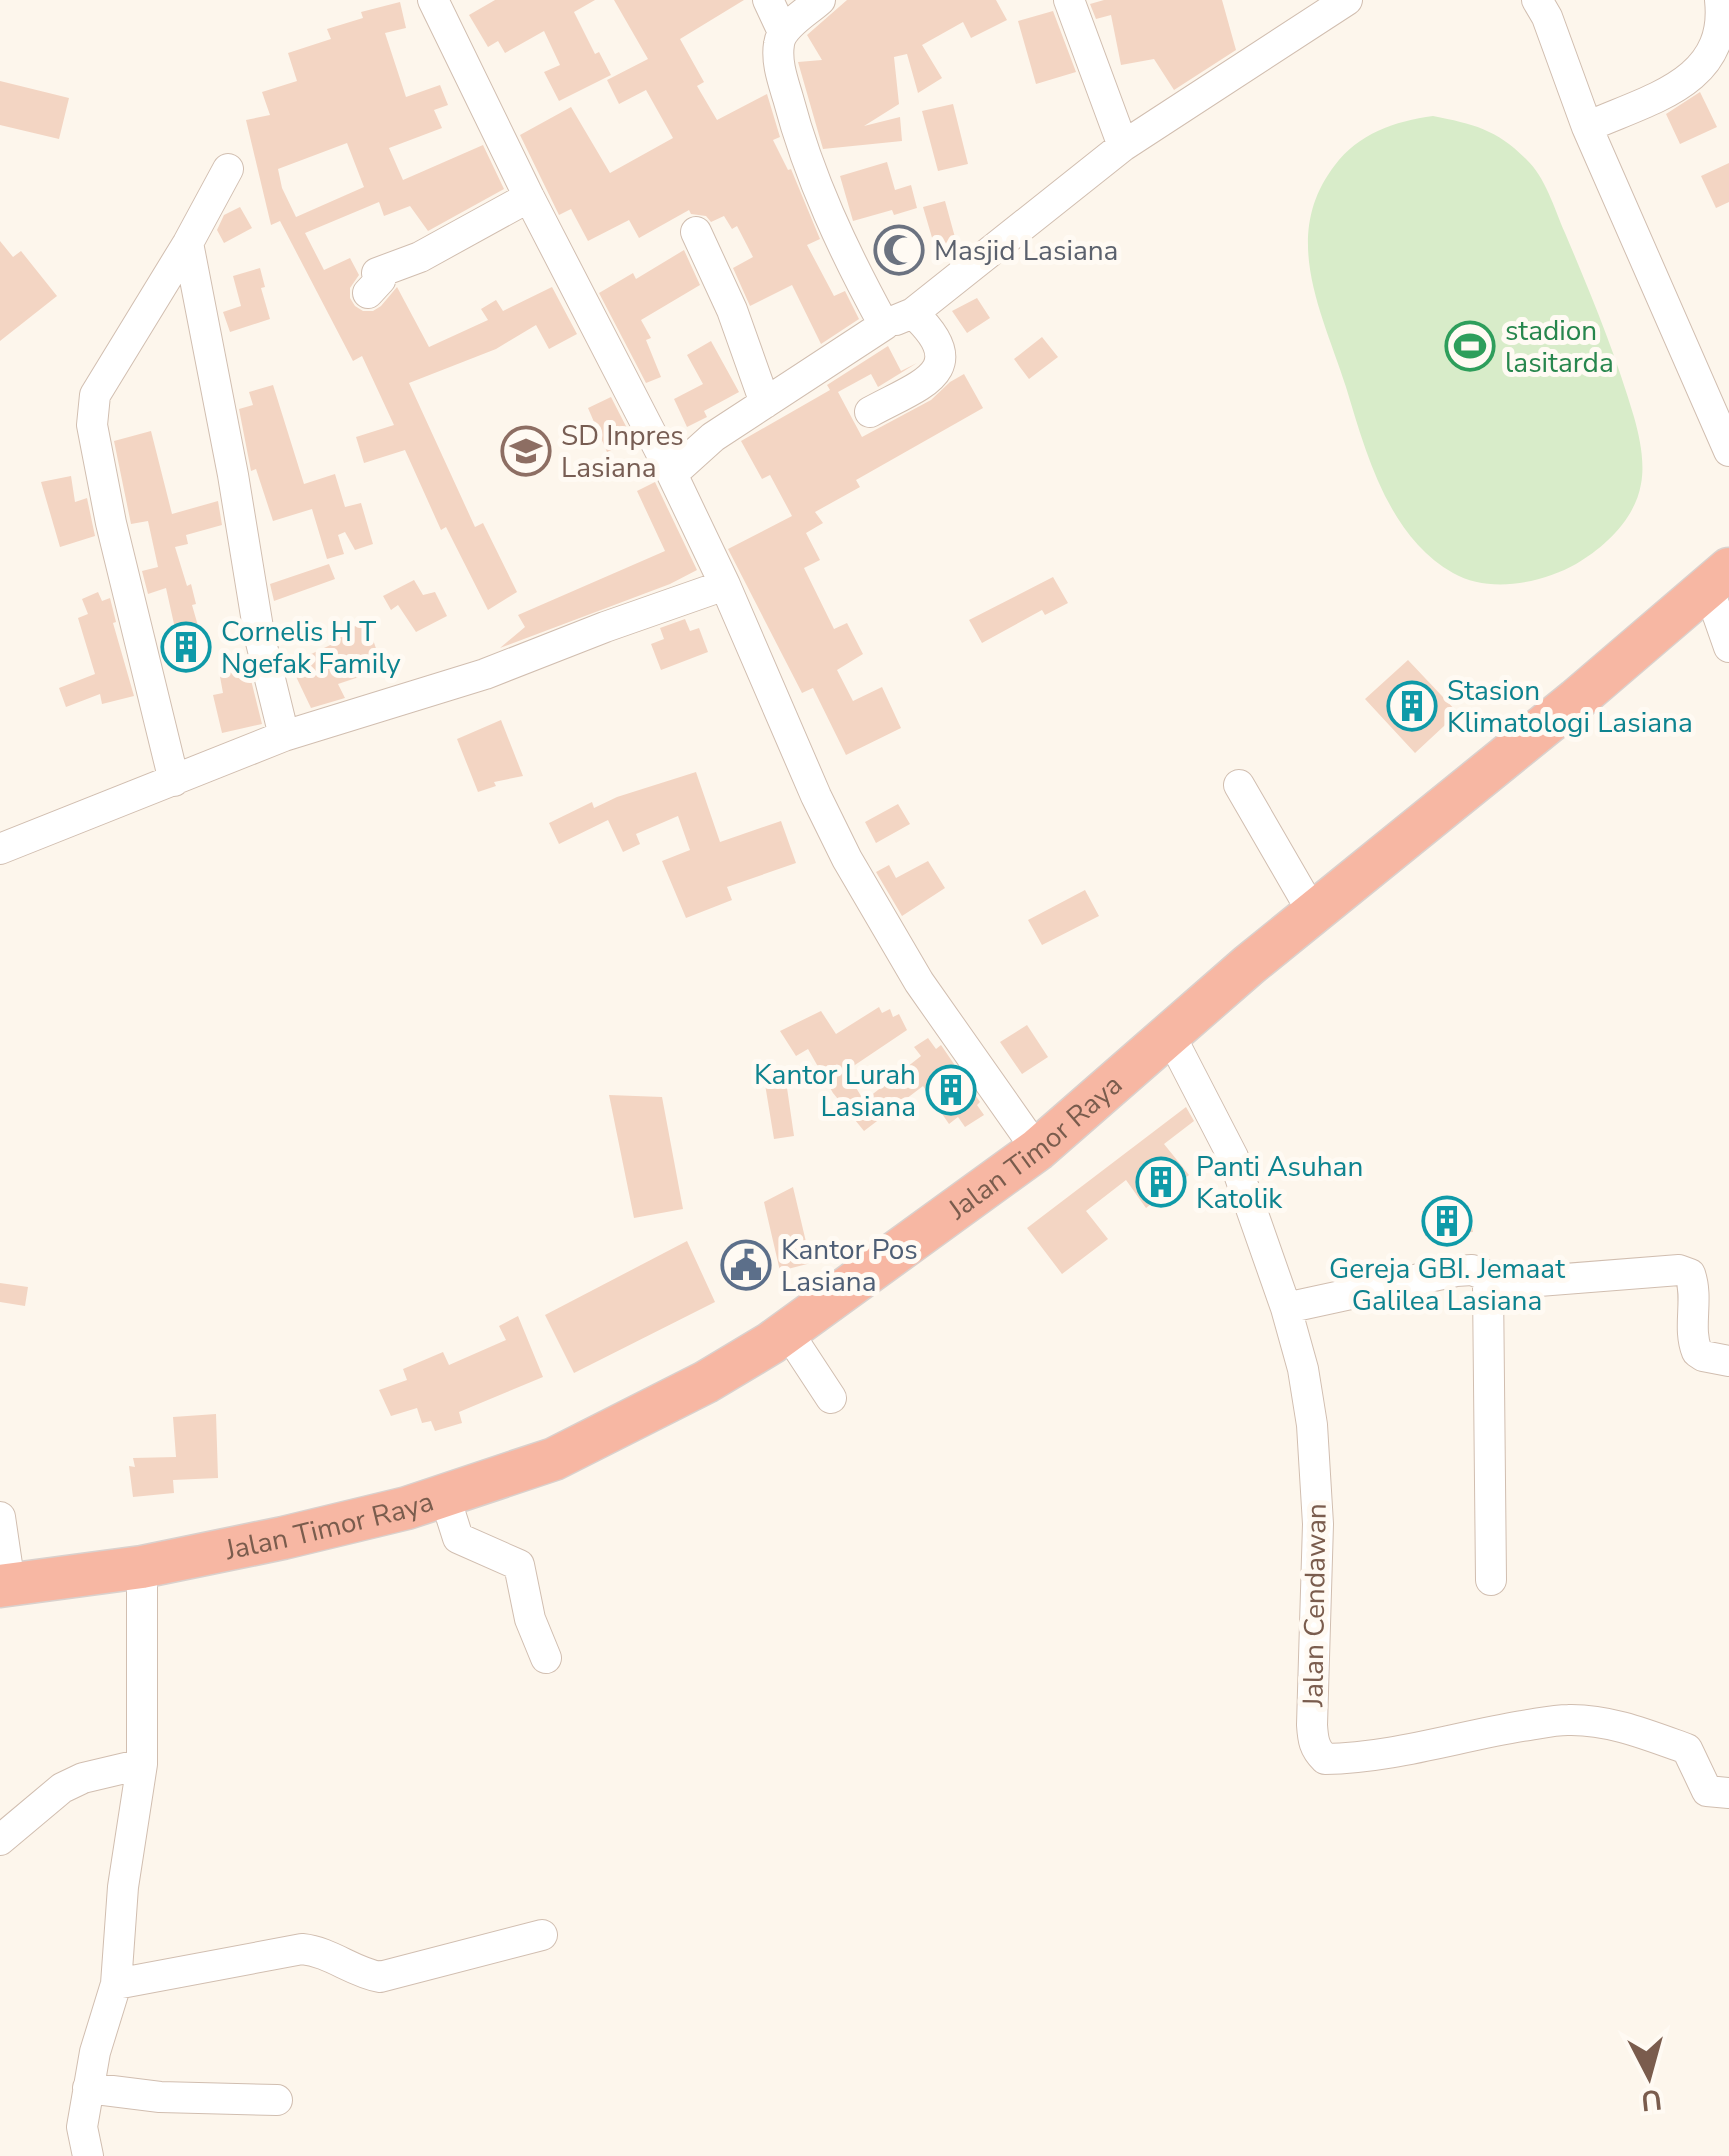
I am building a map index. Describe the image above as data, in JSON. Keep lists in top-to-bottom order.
{
  "streets": {
    "highway": ["Jalan Timor Raya"],
    "street": ["Jalan Cendawan"]
  },
  "crossings": [
    ["Jalan Timor Raya", "Jalan Cendawan"]
  ],
  "places": {
    "mosque": ["Masjid Lasiana"],
    "sports": ["stadion lasitarda"],
    "school or university": ["SD Inpres Lasiana"],
    "building": [
      "Cornelis H T Ngefak Family",
      "Stasion Klimatologi Lasiana",
      "Kantor Lurah Lasiana",
      "Panti Asuhan Katolik",
      "Gereja GBI. Jemaat Galilea Lasiana"
    ],
    "public building": ["Kantor Pos Lasiana"]
  },
  "north": "bottom"
}
